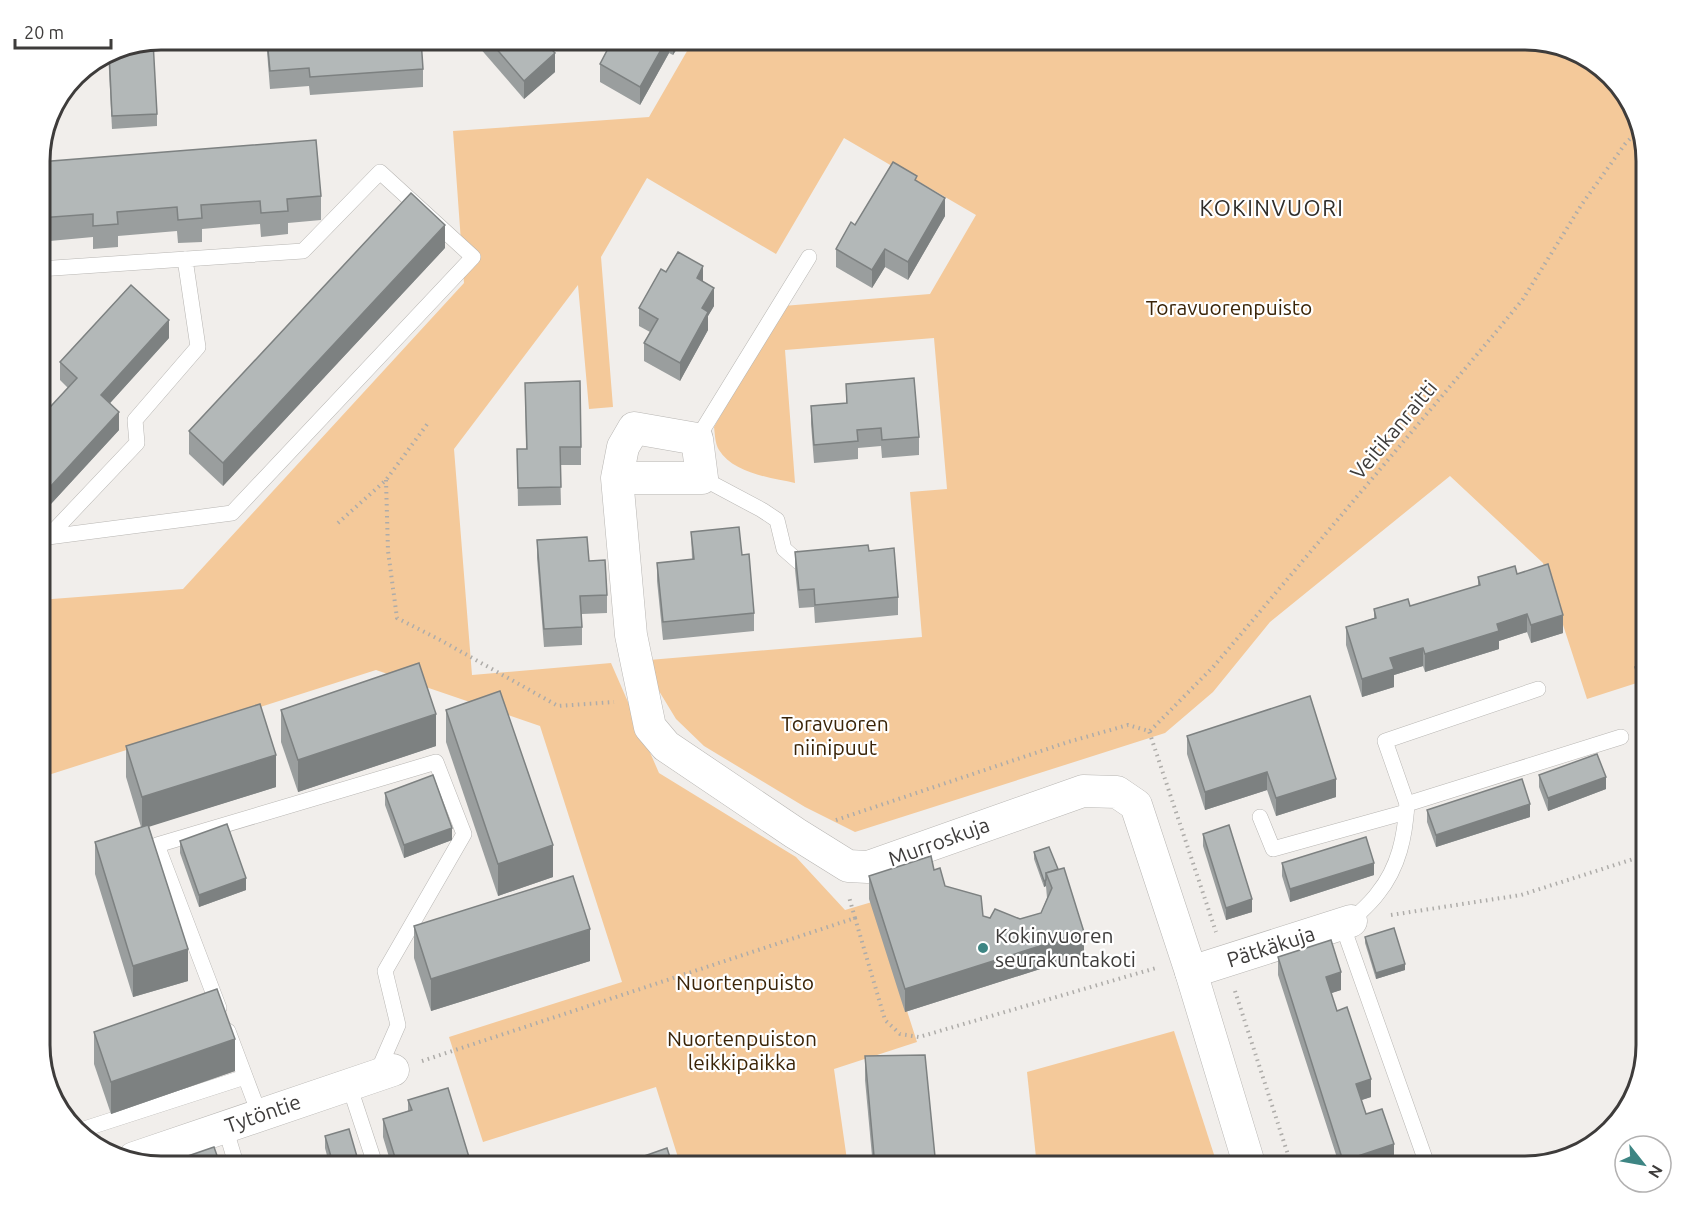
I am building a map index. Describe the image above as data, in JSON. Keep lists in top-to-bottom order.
{
  "streets": {
    "street": ["Murroskuja", "Pätkäkuja", "Tytöntie"],
    "path": ["Veitikanraitti"]
  },
  "crossings": [
    ["Murroskuja", "Pätkäkuja"]
  ],
  "districts": ["KOKINVUORI"],
  "parks": [
    "Toravuorenpuisto",
    "Toravuoren niinipuut",
    "Nuortenpuisto",
    "Nuortenpuiston leikkipaikka"
  ],
  "places": ["Kokinvuoren seurakuntakoti"],
  "scale_bar": "20 m",
  "north": "bottom right"
}
